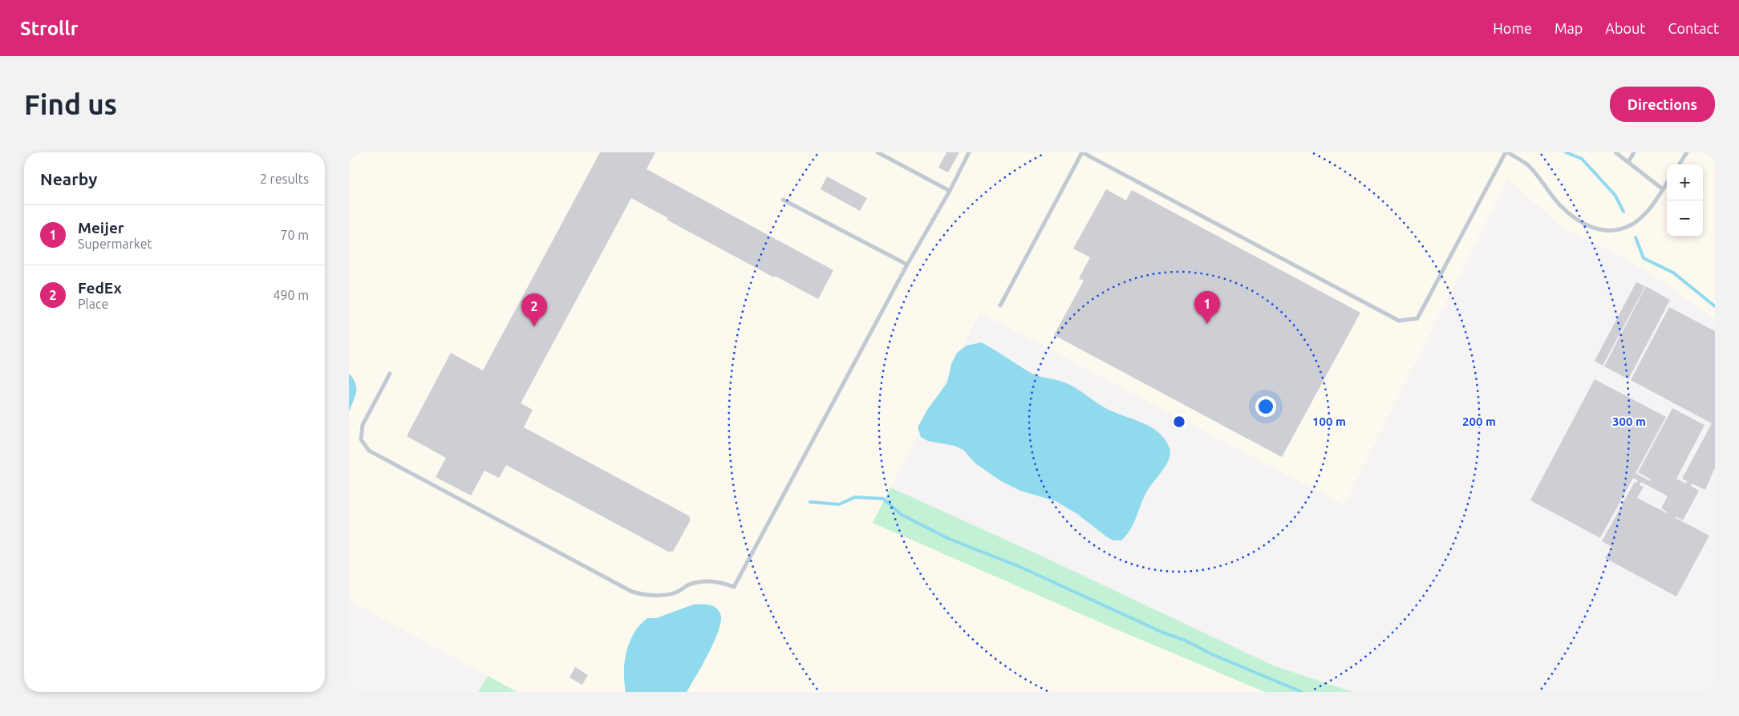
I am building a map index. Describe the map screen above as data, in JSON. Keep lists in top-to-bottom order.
{
  "page": {
    "header": "Strollr",
    "nav": [
      "Home",
      "Map",
      "About",
      "Contact"
    ],
    "buttons": "Directions",
    "title": "Find us",
    "heading": ["Nearby", "2 results"],
    "map_buttons": ["+", "−"],
    "list": [
      {
        "mark": "1",
        "name": "Meijer",
        "note": "Supermarket",
        "value": "70 m"
      },
      {
        "mark": "2",
        "name": "FedEx",
        "note": "Place",
        "value": "490 m"
      }
    ],
    "pins": ["1", "2"]
  },
  "rings": ["100 m", "200 m", "300 m"]
}
